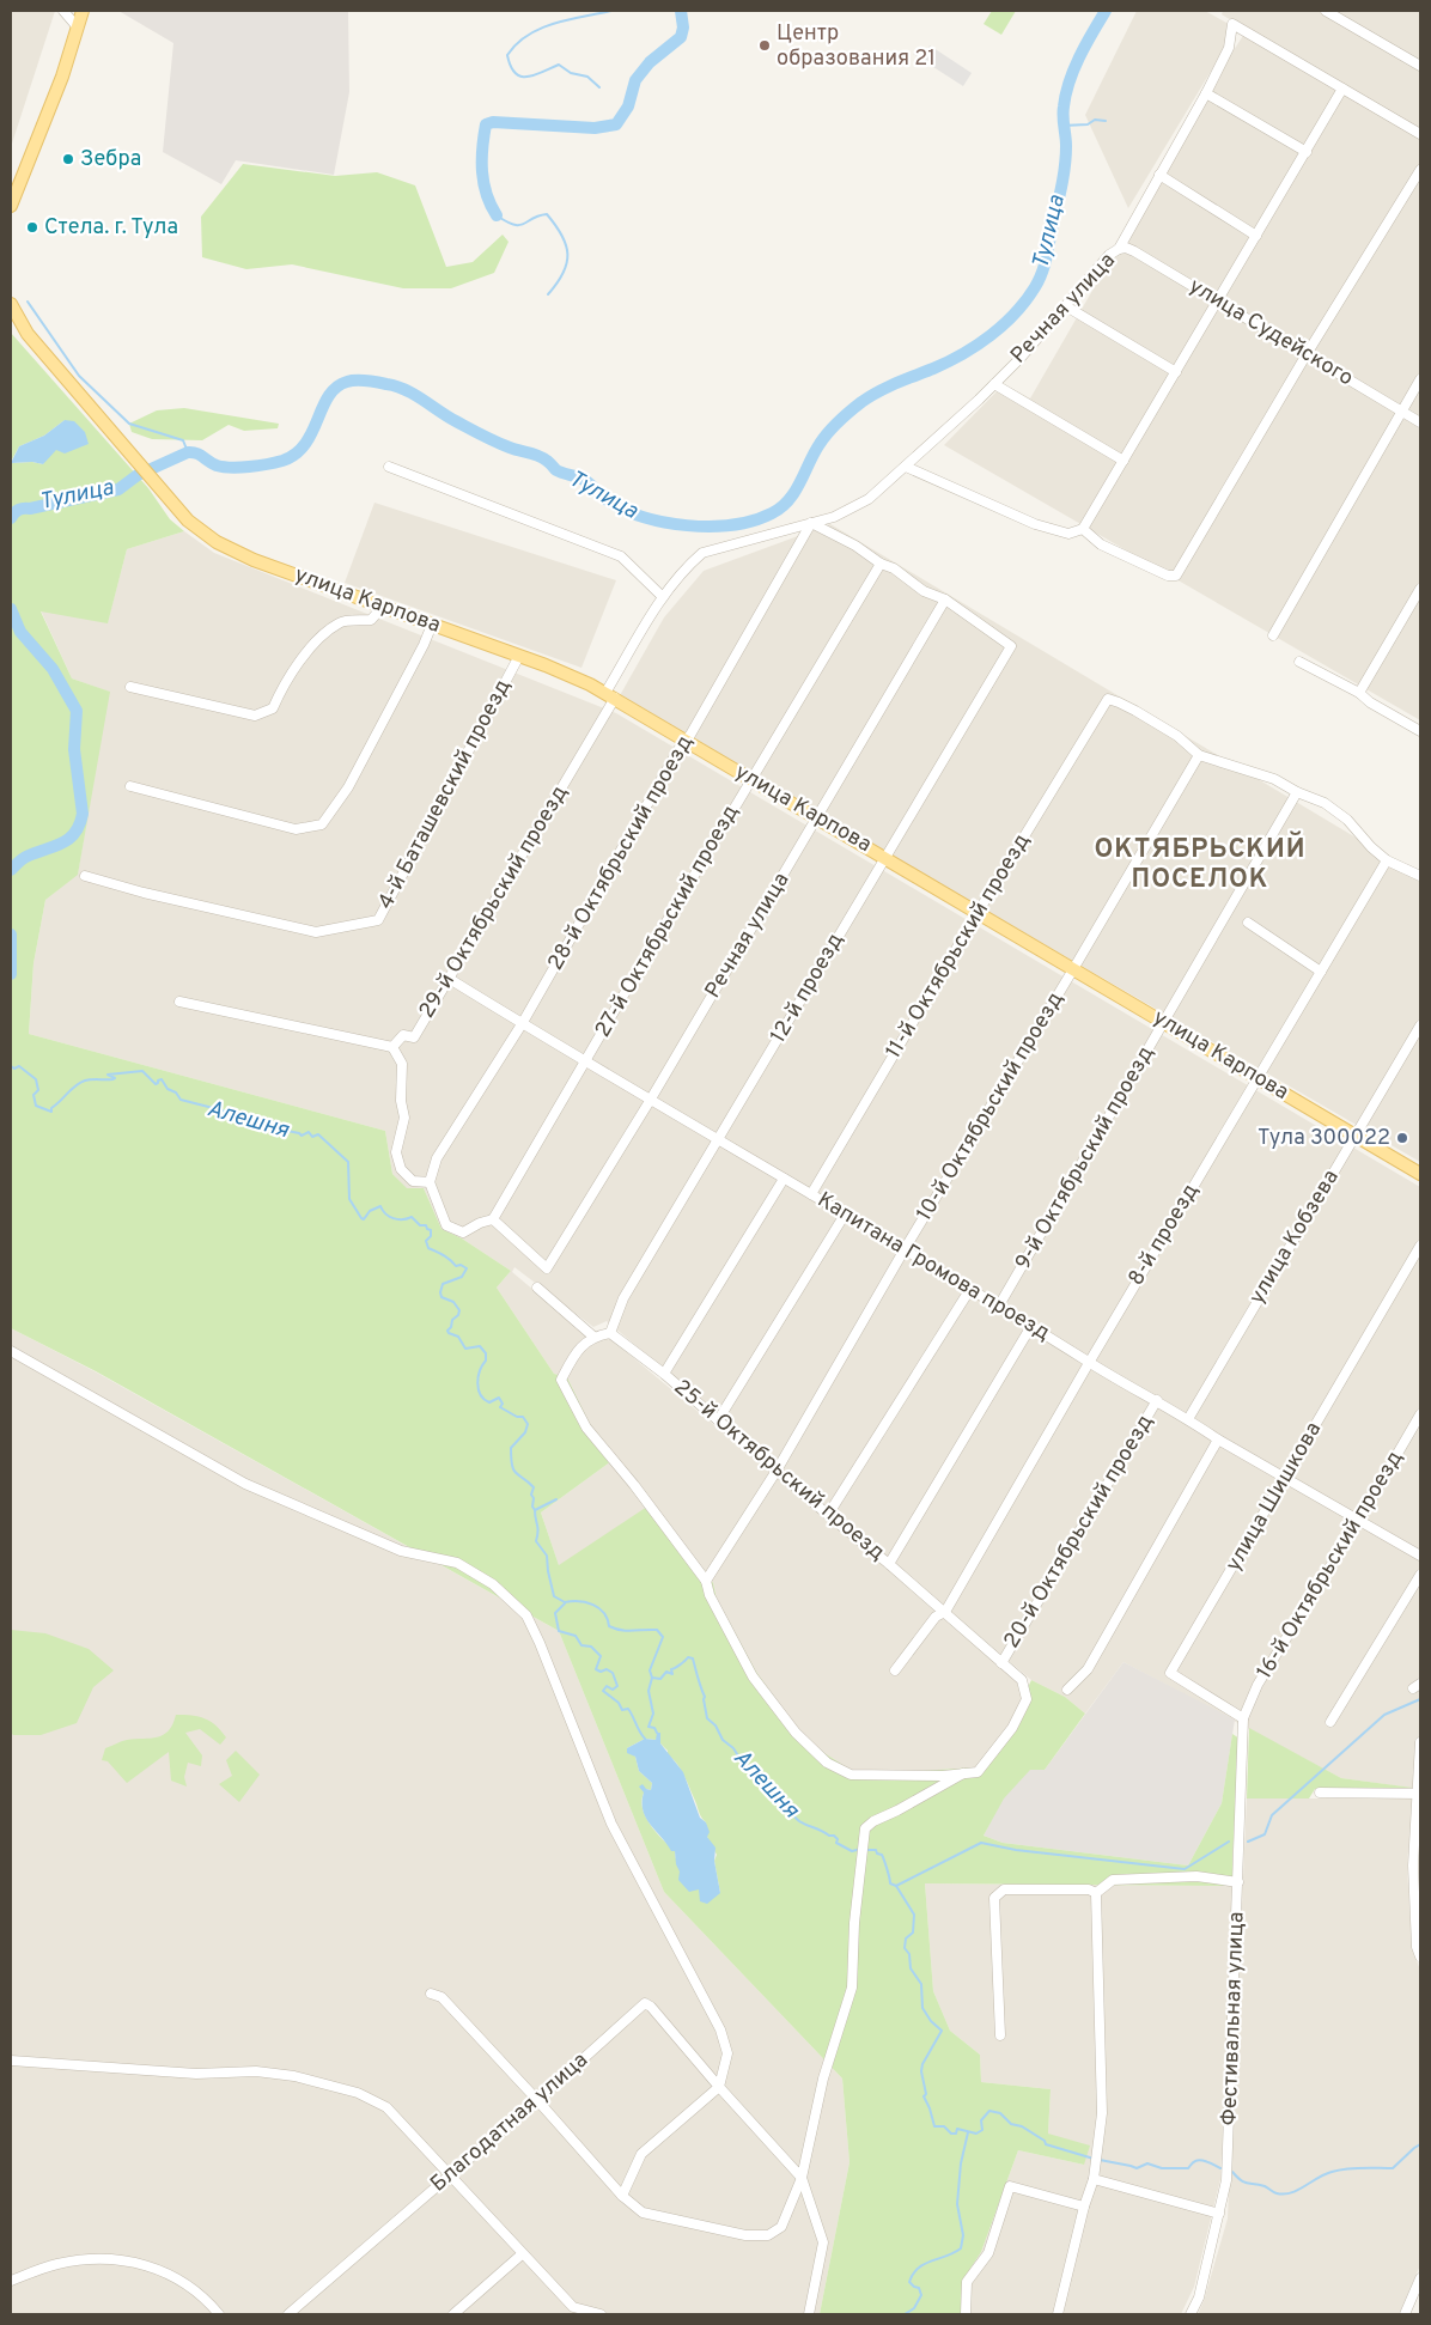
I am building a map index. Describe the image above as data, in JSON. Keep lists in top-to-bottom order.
{
  "streets": {
    "main road": ["улица Карпова"],
    "street": [
      "Речная улица",
      "улица Судейского",
      "4-й Баташевский проезд",
      "28-й Октябрьский проезд",
      "29-й Октябрьский проезд",
      "27-й Октябрьский проезд",
      "11-й Октябрьский проезд",
      "12-й проезд",
      "10-й Октябрьский проезд",
      "9-й Октябрьский проезд",
      "8-й проезд",
      "улица Кобзева",
      "Капитана Громова проезд",
      "25-й Октябрьский проезд",
      "улица Шишкова",
      "20-й Октябрьский проезд",
      "16-й Октябрьский проезд",
      "Фестивальная улица",
      "Благодатная улица"
    ]
  },
  "crossings": [
    ["Речная улица", "улица Судейского"],
    ["Речная улица", "улица Карпова"],
    ["Речная улица", "28-й Октябрьский проезд"],
    ["Речная улица", "29-й Октябрьский проезд"],
    ["Речная улица", "27-й Октябрьский проезд"],
    ["Речная улица", "12-й проезд"],
    ["Речная улица", "Капитана Громова проезд"],
    ["улица Карпова", "4-й Баташевский проезд"],
    ["улица Карпова", "28-й Октябрьский проезд"],
    ["улица Карпова", "29-й Октябрьский проезд"],
    ["улица Карпова", "27-й Октябрьский проезд"],
    ["улица Карпова", "11-й Октябрьский проезд"],
    ["улица Карпова", "12-й проезд"],
    ["улица Карпова", "10-й Октябрьский проезд"],
    ["улица Карпова", "9-й Октябрьский проезд"],
    ["улица Карпова", "8-й проезд"],
    ["улица Карпова", "улица Кобзева"],
    ["28-й Октябрьский проезд", "29-й Октябрьский проезд"],
    ["28-й Октябрьский проезд", "Капитана Громова проезд"],
    ["29-й Октябрьский проезд", "Капитана Громова проезд"],
    ["27-й Октябрьский проезд", "Капитана Громова проезд"],
    ["11-й Октябрьский проезд", "10-й Октябрьский проезд"],
    ["11-й Октябрьский проезд", "Капитана Громова проезд"],
    ["12-й проезд", "Капитана Громова проезд"],
    ["12-й проезд", "25-й Октябрьский проезд"],
    ["10-й Октябрьский проезд", "Капитана Громова проезд"],
    ["10-й Октябрьский проезд", "25-й Октябрьский проезд"],
    ["9-й Октябрьский проезд", "Капитана Громова проезд"],
    ["8-й проезд", "Капитана Громова проезд"],
    ["8-й проезд", "25-й Октябрьский проезд"],
    ["улица Кобзева", "Капитана Громова проезд"],
    ["Капитана Громова проезд", "улица Шишкова"],
    ["Капитана Громова проезд", "20-й Октябрьский проезд"],
    ["Капитана Громова проезд", "16-й Октябрьский проезд"],
    ["25-й Октябрьский проезд", "20-й Октябрьский проезд"],
    ["улица Шишкова", "16-й Октябрьский проезд"],
    ["улица Шишкова", "Фестивальная улица"],
    ["16-й Октябрьский проезд", "Фестивальная улица"]
  ],
  "districts": ["ОКТЯБРЬСКИЙ ПОСЕЛОК"],
  "water": ["Тулица", "Алешня"],
  "places": [
    "Центр образования 21",
    "Зебра",
    "Стела. г. Тула",
    "Тула 300022"
  ]
}
